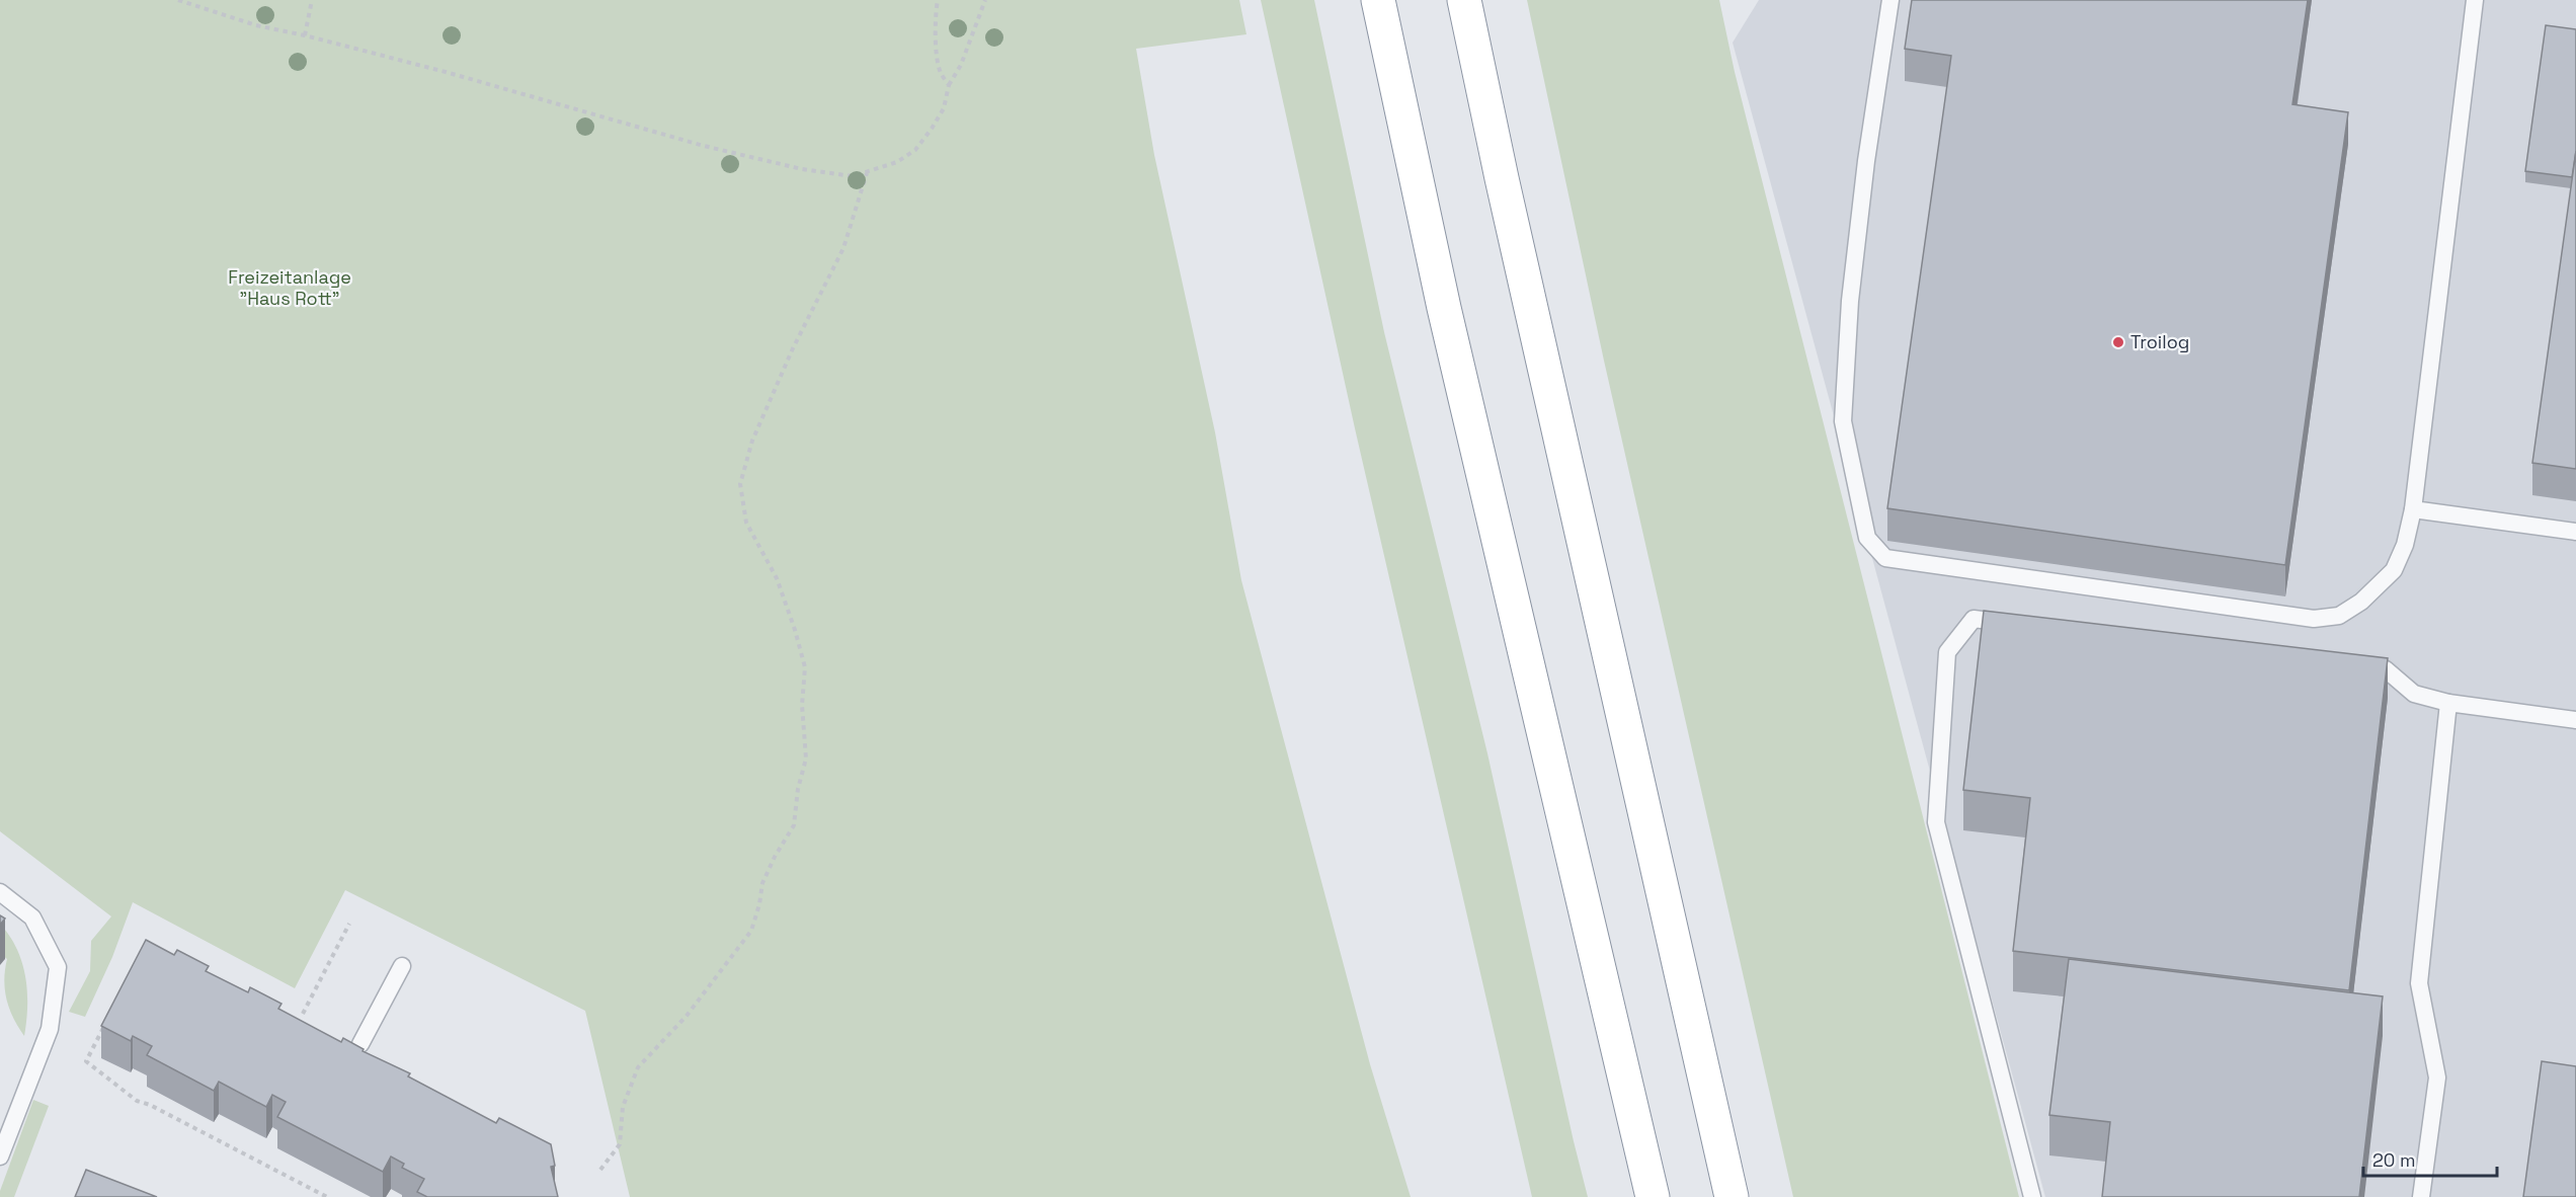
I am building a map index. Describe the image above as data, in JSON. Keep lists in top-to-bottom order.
{
  "parks": ["Freizeitanlage \"Haus Rott\""],
  "places": ["Troilog"],
  "scale_bar": "20 m"
}
